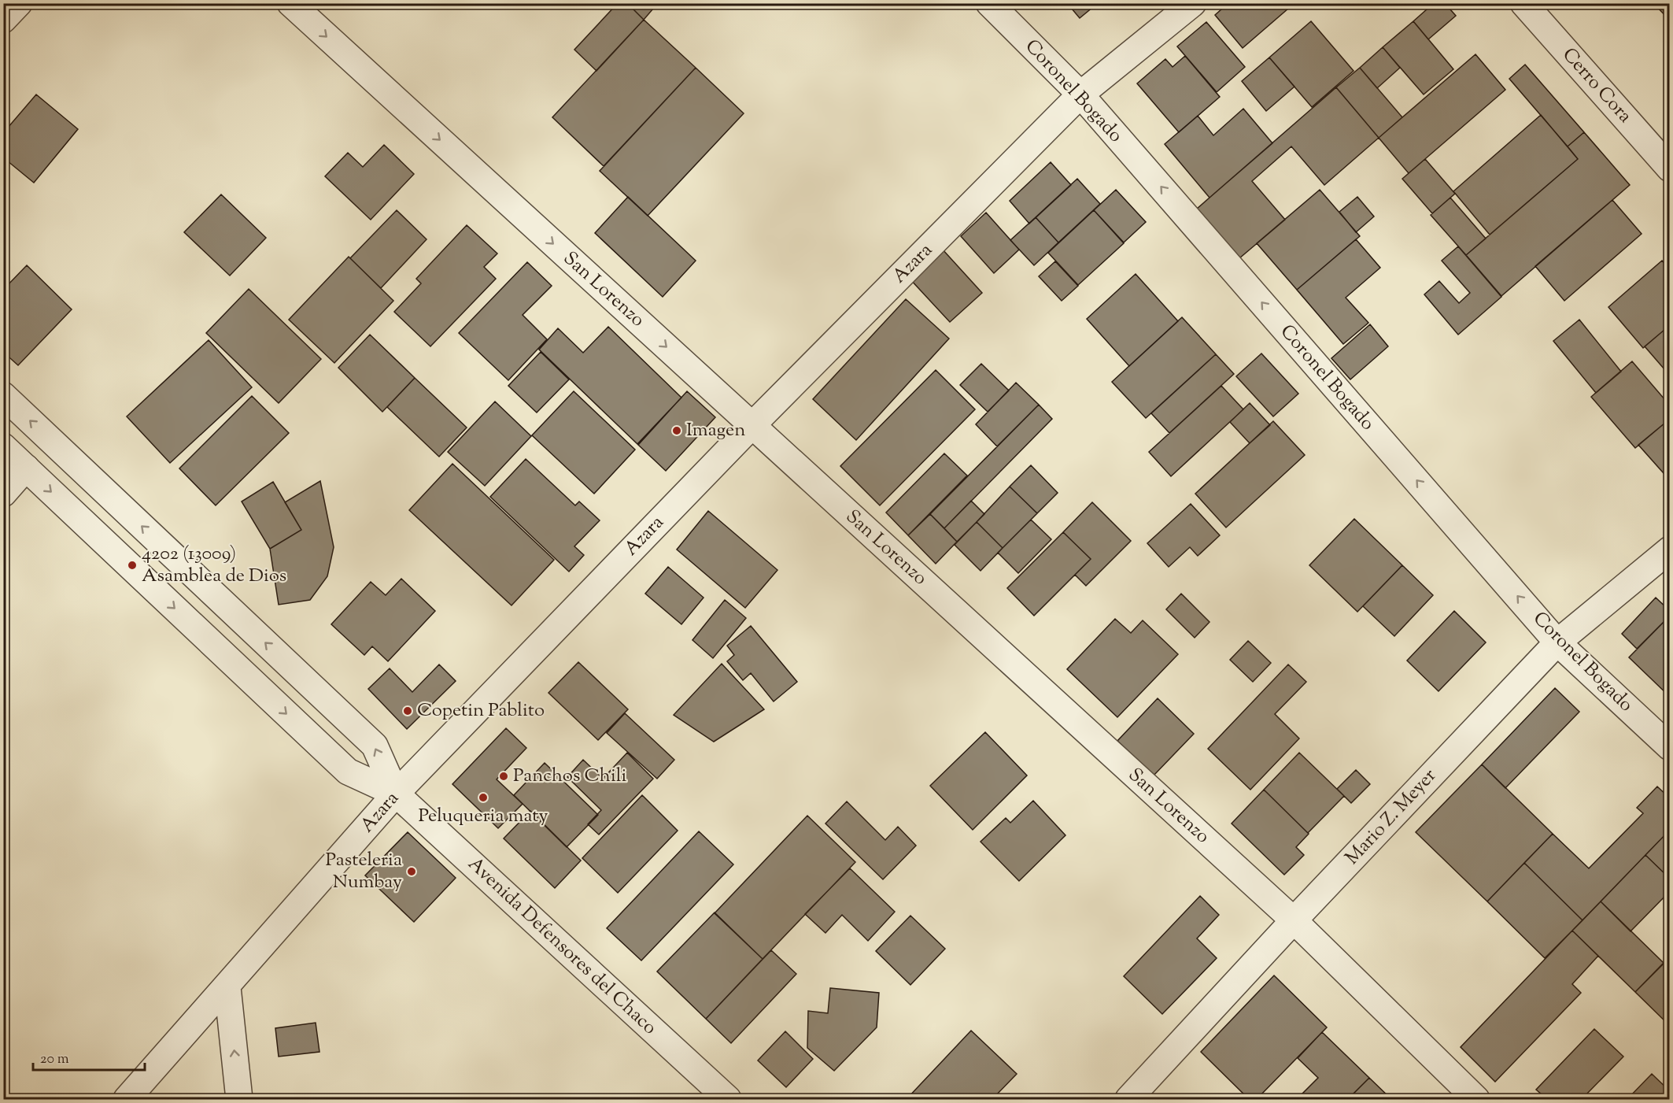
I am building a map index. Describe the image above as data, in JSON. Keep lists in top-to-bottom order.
{
  "streets": {
    "street": [
      "Cerro Cora",
      "Coronel Bogado",
      "Azara",
      "San Lorenzo",
      "Mario Z. Meyer",
      "Avenida Defensores del Chaco"
    ]
  },
  "crossings": [
    ["Coronel Bogado", "Azara"],
    ["Coronel Bogado", "Mario Z. Meyer"],
    ["Azara", "San Lorenzo"],
    ["Azara", "Avenida Defensores del Chaco"],
    ["San Lorenzo", "Mario Z. Meyer"]
  ],
  "one_way": ["Coronel Bogado", "San Lorenzo"],
  "places": [
    "Imagen",
    "4202 (13009) Asamblea de Dios",
    "Copetin Pablito",
    "Panchos Chili",
    "Peluqueria maty",
    "Pasteleria Numbay"
  ],
  "scale_bar": "20 m"
}
